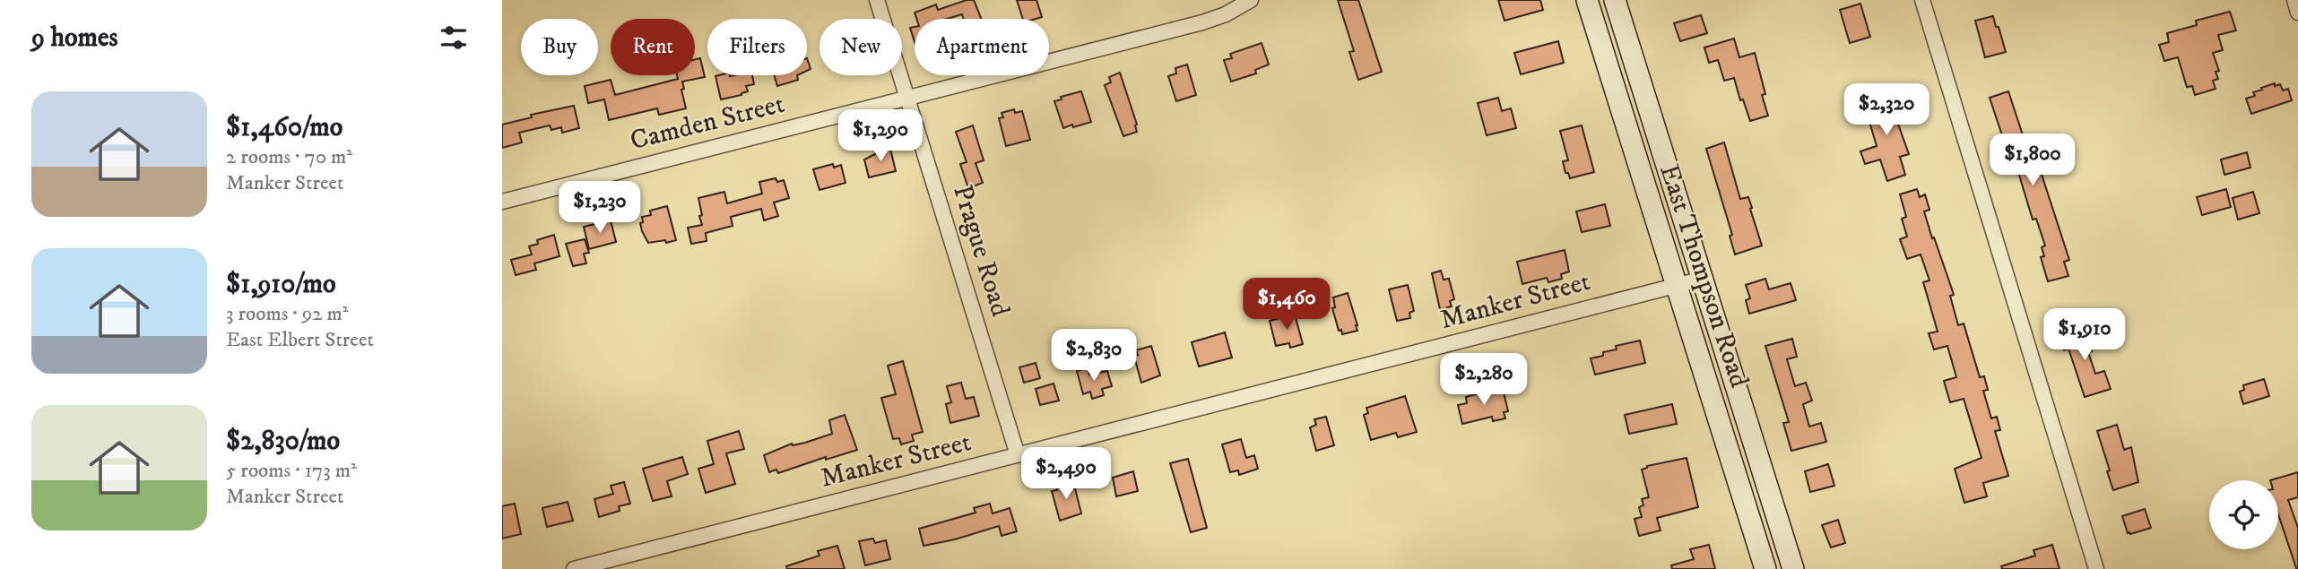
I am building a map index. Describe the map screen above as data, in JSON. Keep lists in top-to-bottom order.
{
  "streets": {
    "main road": ["East Thompson Road"],
    "street": ["Camden Street", "Prague Road", "Manker Street"]
  },
  "crossings": [
    ["Camden Street", "Prague Road"],
    ["Prague Road", "Manker Street"],
    ["East Thompson Road", "Manker Street"]
  ],
  "page": {
    "heading": "9 homes",
    "chip": [
      "Buy",
      "Rent",
      "Filters",
      "New",
      "Apartment"
    ],
    "list": [
      {
        "name": "$1,460/mo",
        "note": "2 rooms · 70 m² · Manker Street"
      },
      {
        "name": "$1,910/mo",
        "note": "3 rooms · 92 m² · East Elbert Street"
      },
      {
        "name": "$2,830/mo",
        "note": "5 rooms · 173 m² · Manker Street"
      }
    ],
    "price": [
      "$2,320",
      "$1,290",
      "$1,800",
      "$1,230",
      "$1,460",
      "$1,910",
      "$2,830",
      "$2,280",
      "$2,490"
    ]
  }
}
